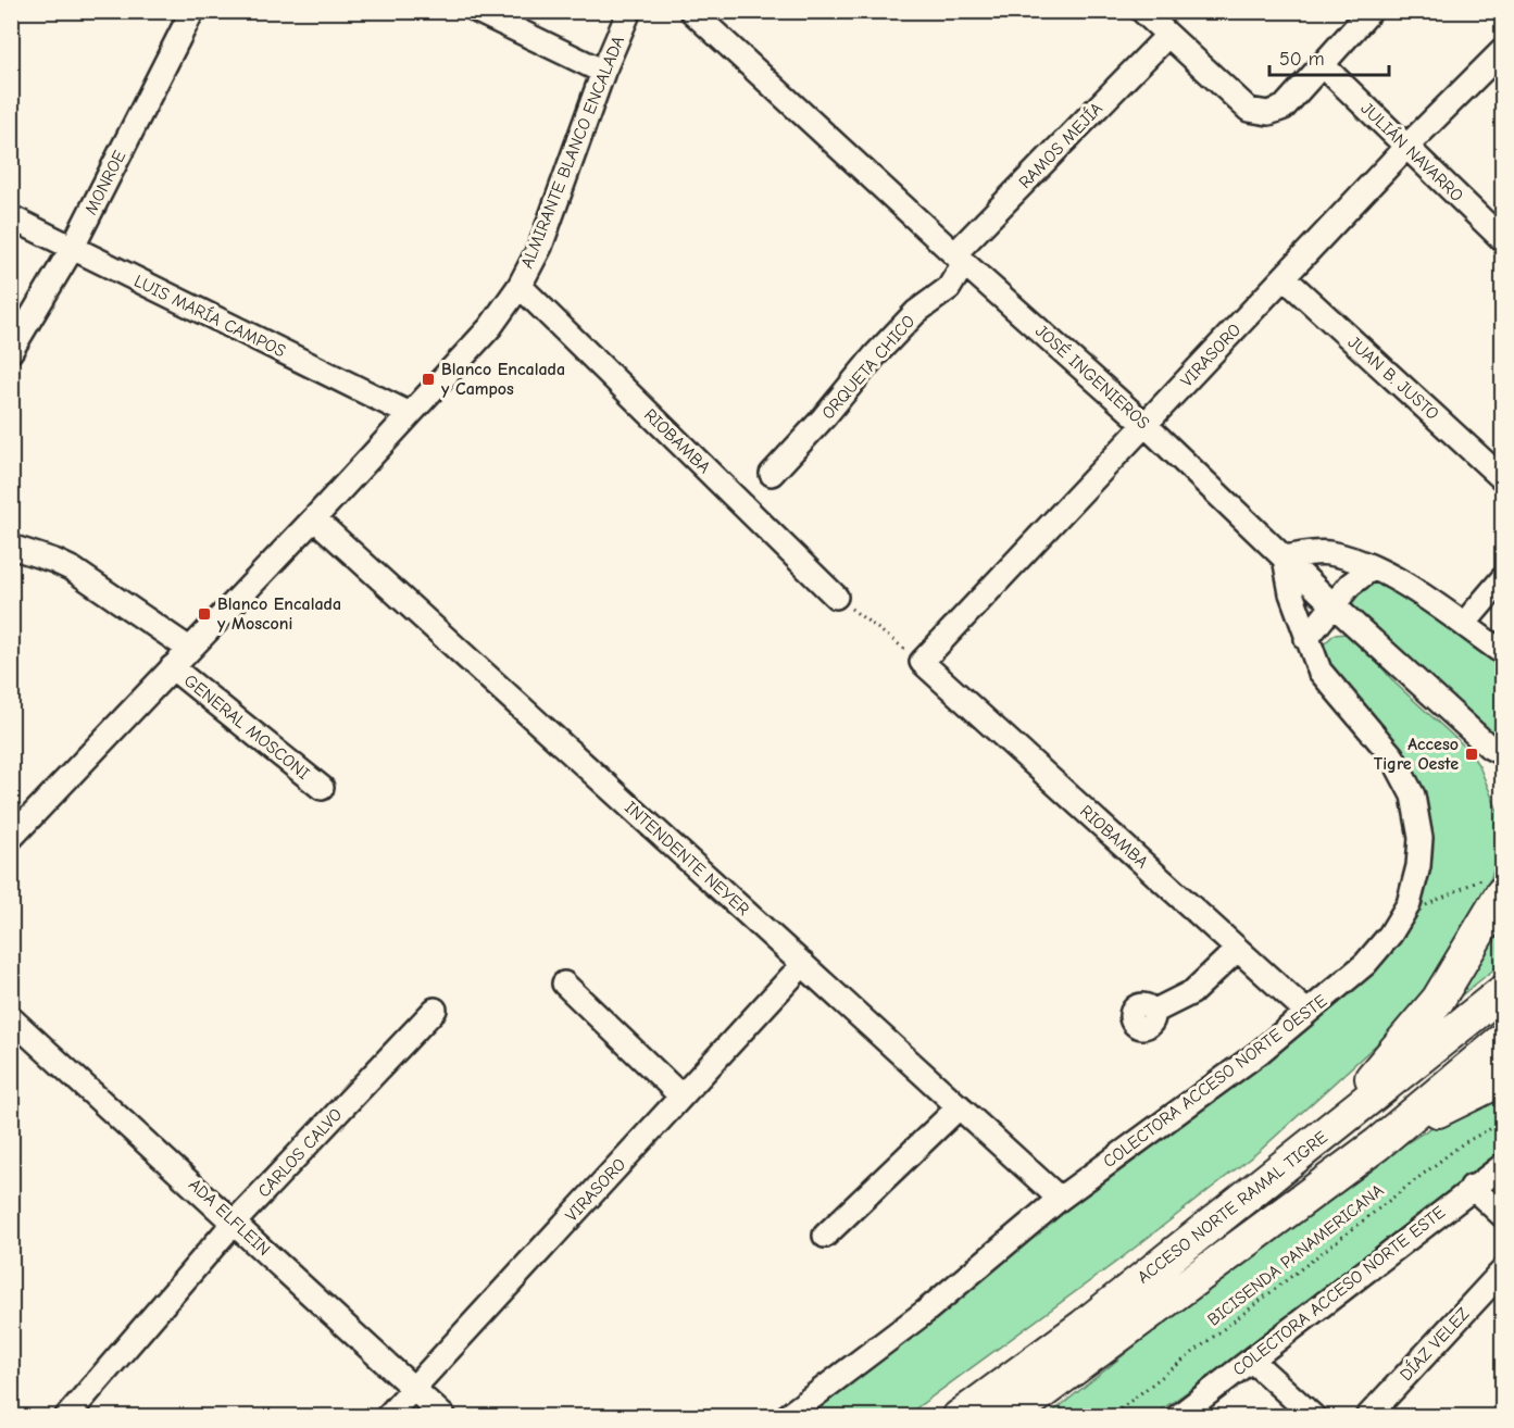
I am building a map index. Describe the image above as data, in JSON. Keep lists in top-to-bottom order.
{
  "streets": {
    "highway": ["ACCESO NORTE RAMAL TIGRE"],
    "street": [
      "RAMOS MEJÍA",
      "ALMIRANTE BLANCO ENCALADA",
      "JULIÁN NAVARRO",
      "MONROE",
      "LUIS MARÍA CAMPOS",
      "VIRASORO",
      "ORQUETA CHICO",
      "JOSÉ INGENIEROS",
      "JUAN B. JUSTO",
      "RIOBAMBA",
      "GENERAL MOSCONI",
      "INTENDENTE NEYER",
      "COLECTORA ACCESO NORTE OESTE",
      "CARLOS CALVO",
      "ADA ELFLEIN",
      "COLECTORA ACCESO NORTE ESTE",
      "DÍAZ VELEZ"
    ],
    "path": ["BICISENDA PANAMERICANA"]
  },
  "crossings": [
    ["RAMOS MEJÍA", "ORQUETA CHICO"],
    ["RAMOS MEJÍA", "JOSÉ INGENIEROS"],
    ["ALMIRANTE BLANCO ENCALADA", "LUIS MARÍA CAMPOS"],
    ["ALMIRANTE BLANCO ENCALADA", "RIOBAMBA"],
    ["ALMIRANTE BLANCO ENCALADA", "GENERAL MOSCONI"],
    ["ALMIRANTE BLANCO ENCALADA", "INTENDENTE NEYER"],
    ["JULIÁN NAVARRO", "VIRASORO"],
    ["MONROE", "LUIS MARÍA CAMPOS"],
    ["VIRASORO", "JOSÉ INGENIEROS"],
    ["VIRASORO", "JUAN B. JUSTO"],
    ["VIRASORO", "RIOBAMBA"],
    ["VIRASORO", "INTENDENTE NEYER"],
    ["VIRASORO", "ADA ELFLEIN"],
    ["ORQUETA CHICO", "JOSÉ INGENIEROS"],
    ["JOSÉ INGENIEROS", "COLECTORA ACCESO NORTE OESTE"],
    ["RIOBAMBA", "COLECTORA ACCESO NORTE OESTE"],
    ["INTENDENTE NEYER", "COLECTORA ACCESO NORTE OESTE"],
    ["CARLOS CALVO", "ADA ELFLEIN"]
  ],
  "places": {
    "transit": ["Blanco Encalada y Campos", "Blanco Encalada y Mosconi", "Acceso Tigre Oeste"]
  },
  "scale_bar": "50 m"
}
